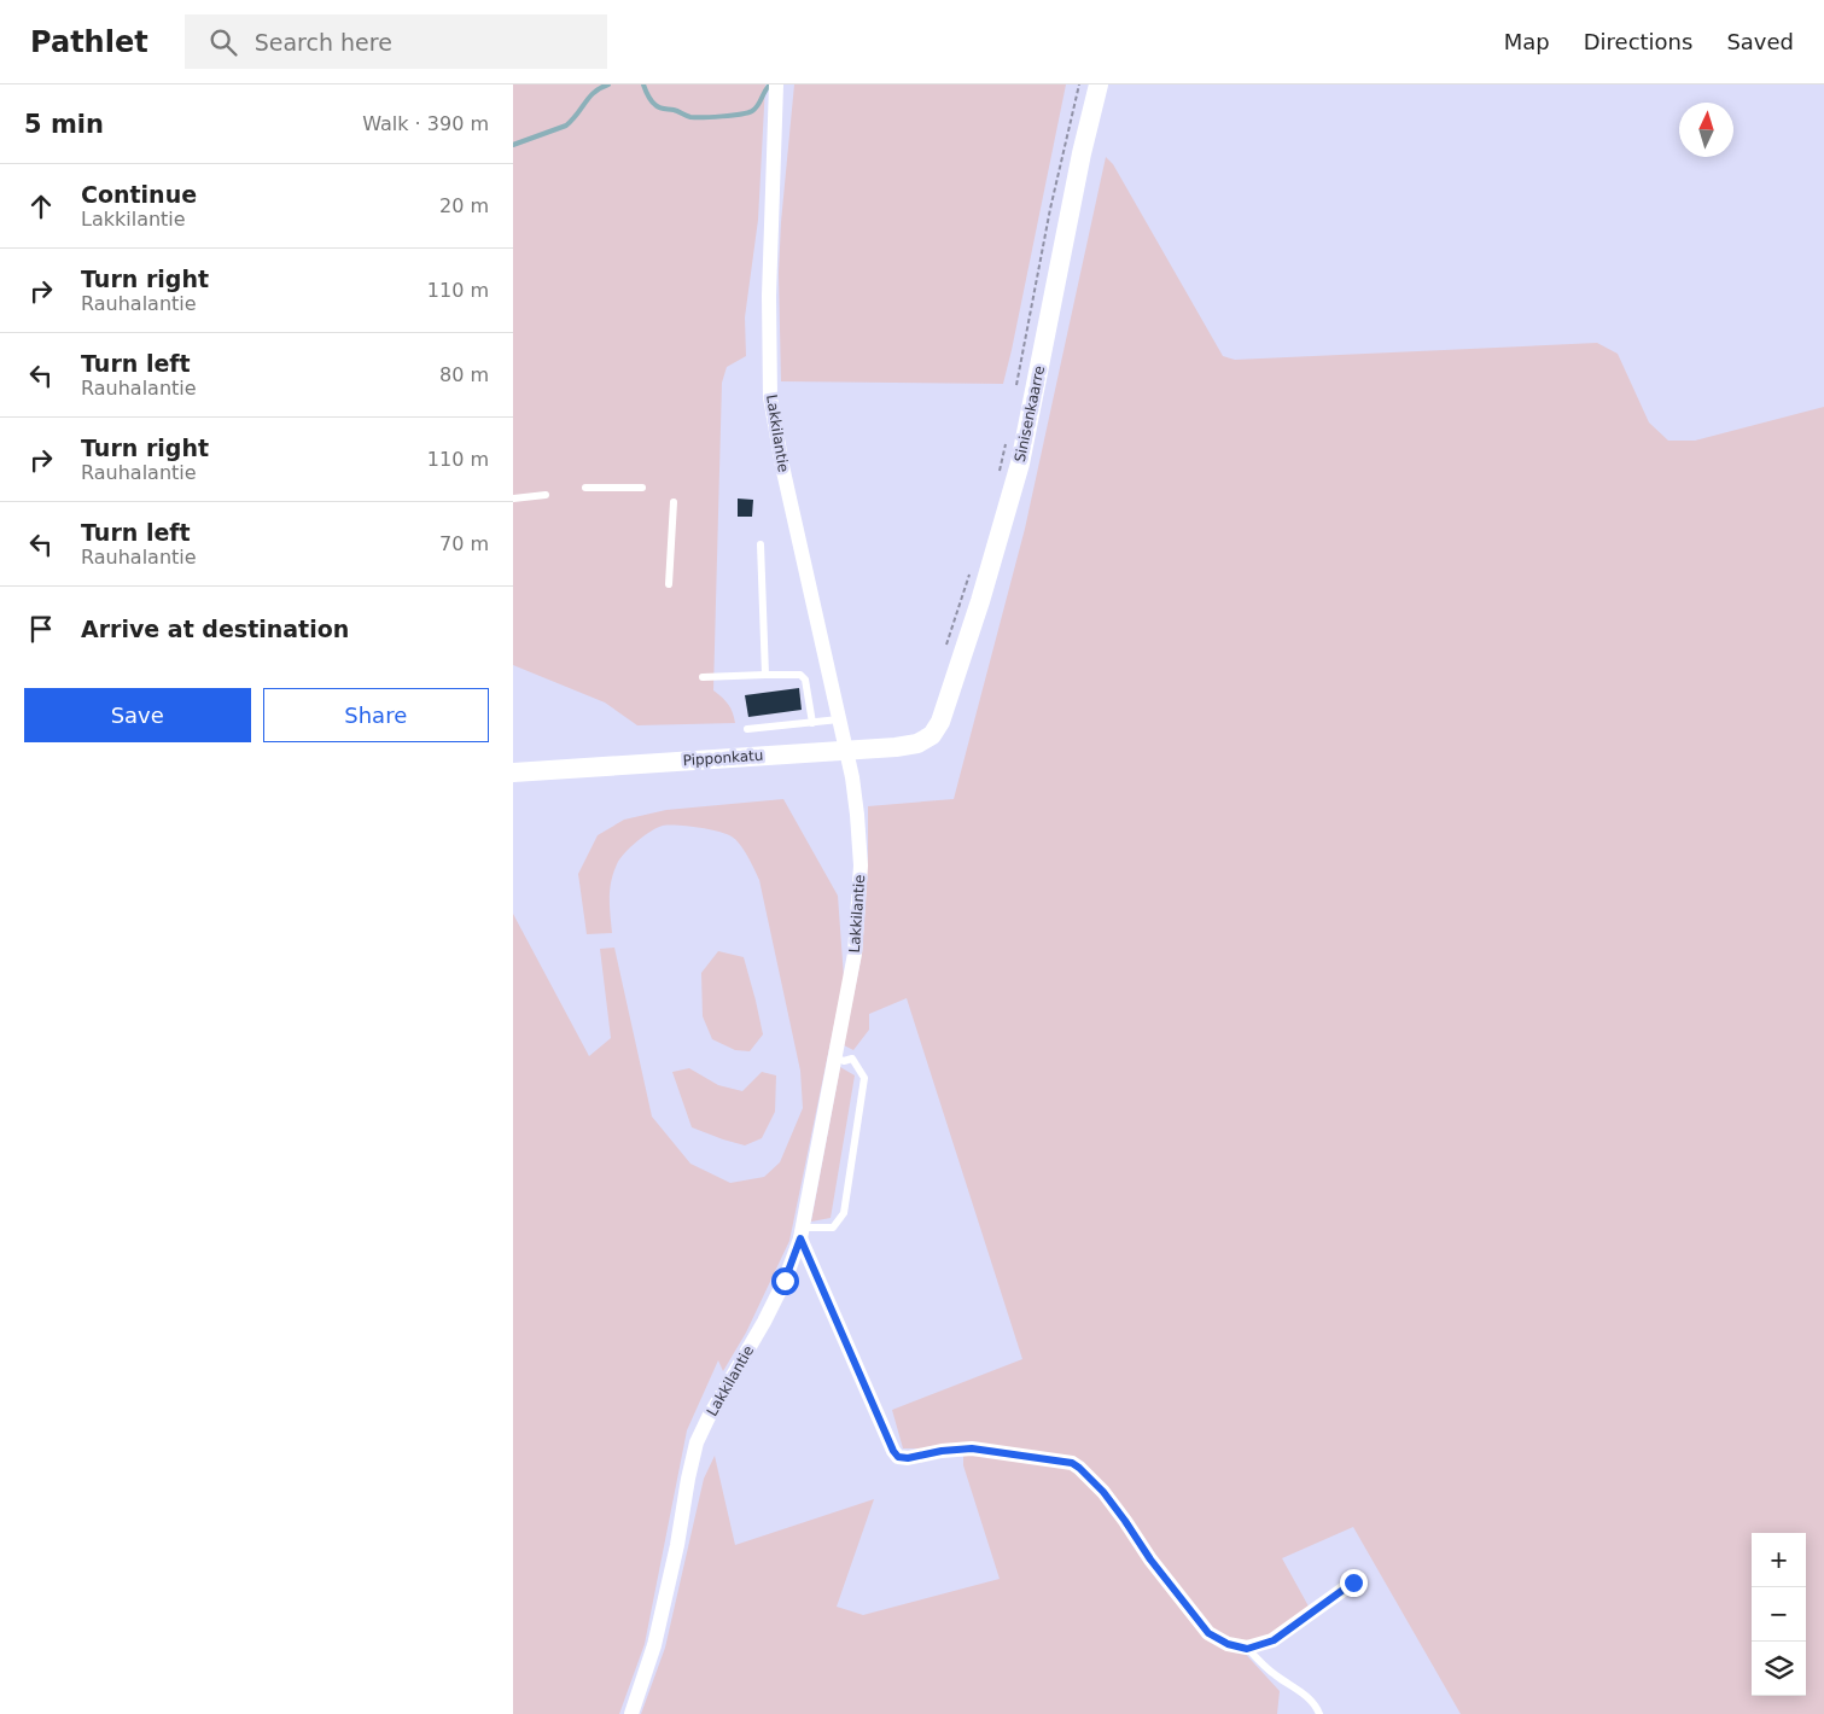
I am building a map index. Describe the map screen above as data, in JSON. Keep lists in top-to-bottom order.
{
  "streets": {
    "street": ["Sinisenkaarre", "Lakkilantie", "Pipponkatu"]
  },
  "crossings": [
    ["Sinisenkaarre", "Pipponkatu"],
    ["Lakkilantie", "Pipponkatu"]
  ],
  "north": "top",
  "page": {
    "header": "Pathlet",
    "search": "Search here",
    "nav": ["Map", "Directions", "Saved"],
    "heading": ["5 min", "Walk · 390 m"],
    "list": [
      ["Continue", "Lakkilantie", "20 m"],
      ["Turn right", "Rauhalantie", "110 m"],
      ["Turn left", "Rauhalantie", "80 m"],
      ["Turn right", "Rauhalantie", "110 m"],
      ["Turn left", "Rauhalantie", "70 m"],
      "Arrive at destination"
    ],
    "buttons": ["Save", "Share"],
    "map_buttons": ["+", "−"]
  }
}
